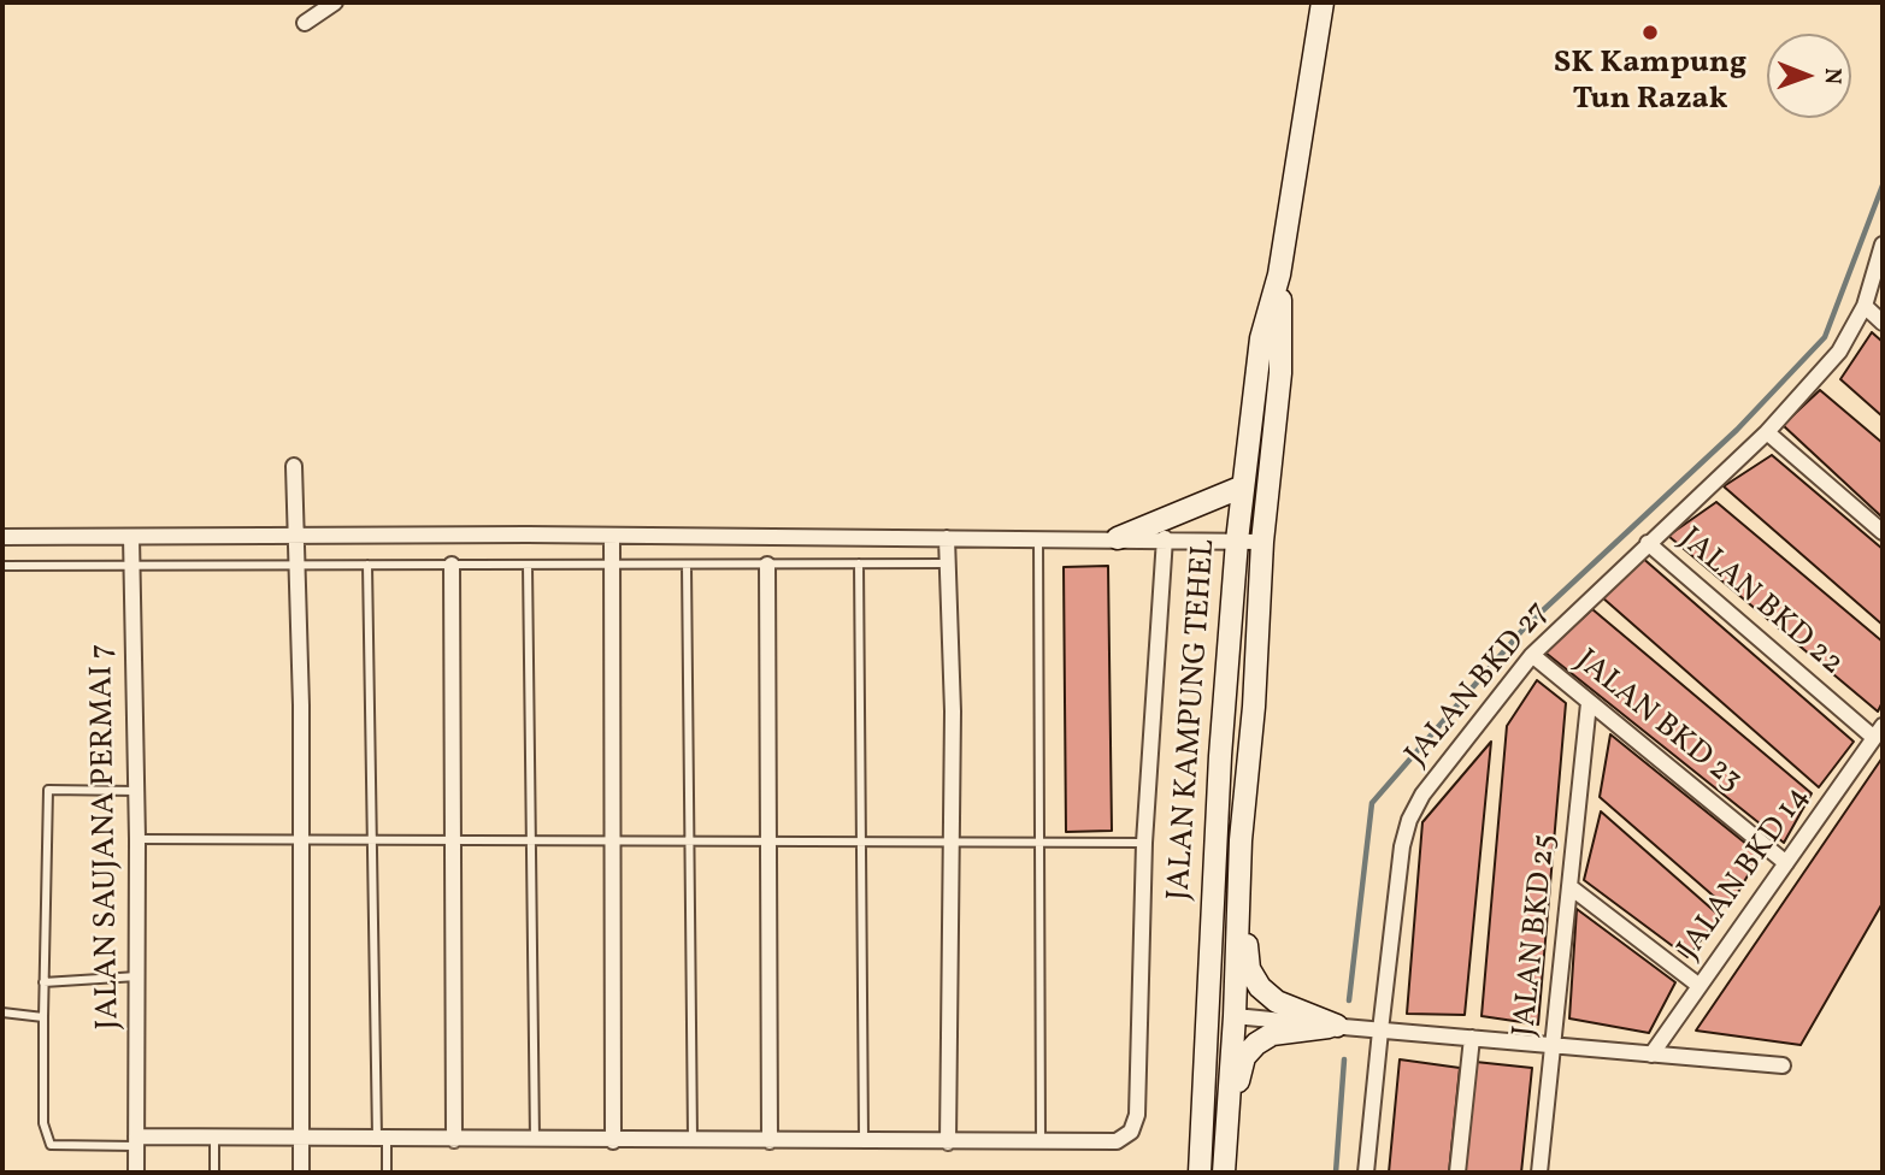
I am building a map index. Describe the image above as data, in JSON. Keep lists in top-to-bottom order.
{
  "streets": {
    "main road": ["JALAN KAMPUNG TEHEL"],
    "street": [
      "JALAN BKD 22",
      "JALAN BKD 27",
      "JALAN BKD 23",
      "JALAN SAUJANA PERMAI 7",
      "JALAN BKD 14",
      "JALAN BKD 25"
    ]
  },
  "crossings": [
    ["JALAN BKD 22", "JALAN BKD 27"],
    ["JALAN BKD 22", "JALAN BKD 14"],
    ["JALAN BKD 27", "JALAN BKD 23"],
    ["JALAN BKD 23", "JALAN BKD 14"],
    ["JALAN BKD 23", "JALAN BKD 25"]
  ],
  "places": ["SK Kampung Tun Razak"],
  "north": "right"
}
